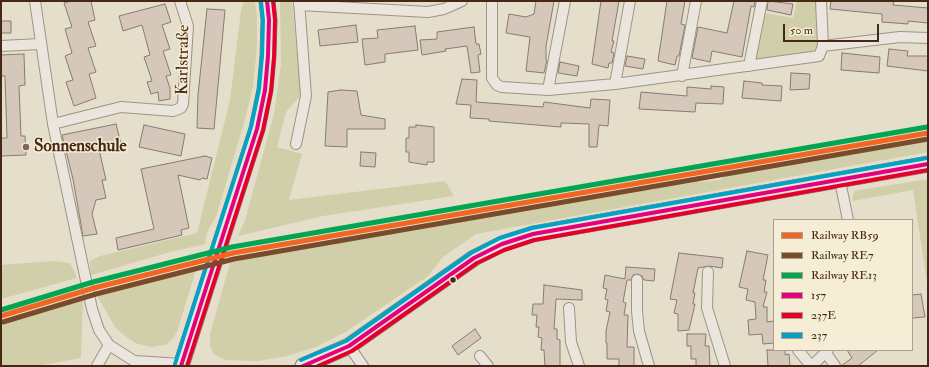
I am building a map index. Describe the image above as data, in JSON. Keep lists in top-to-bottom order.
{
  "streets": {
    "street": ["Karlstraße"]
  },
  "places": ["Sonnenschule"],
  "lines": [
    "transit line 157",
    "transit line 237E",
    "transit line 237",
    "rail line RE13",
    "rail line RB59",
    "rail line RE7"
  ],
  "legend": [
    "Railway RB59",
    "Railway RE7",
    "Railway RE13",
    "157",
    "237E",
    "237"
  ],
  "scale_bar": "50 m"
}
